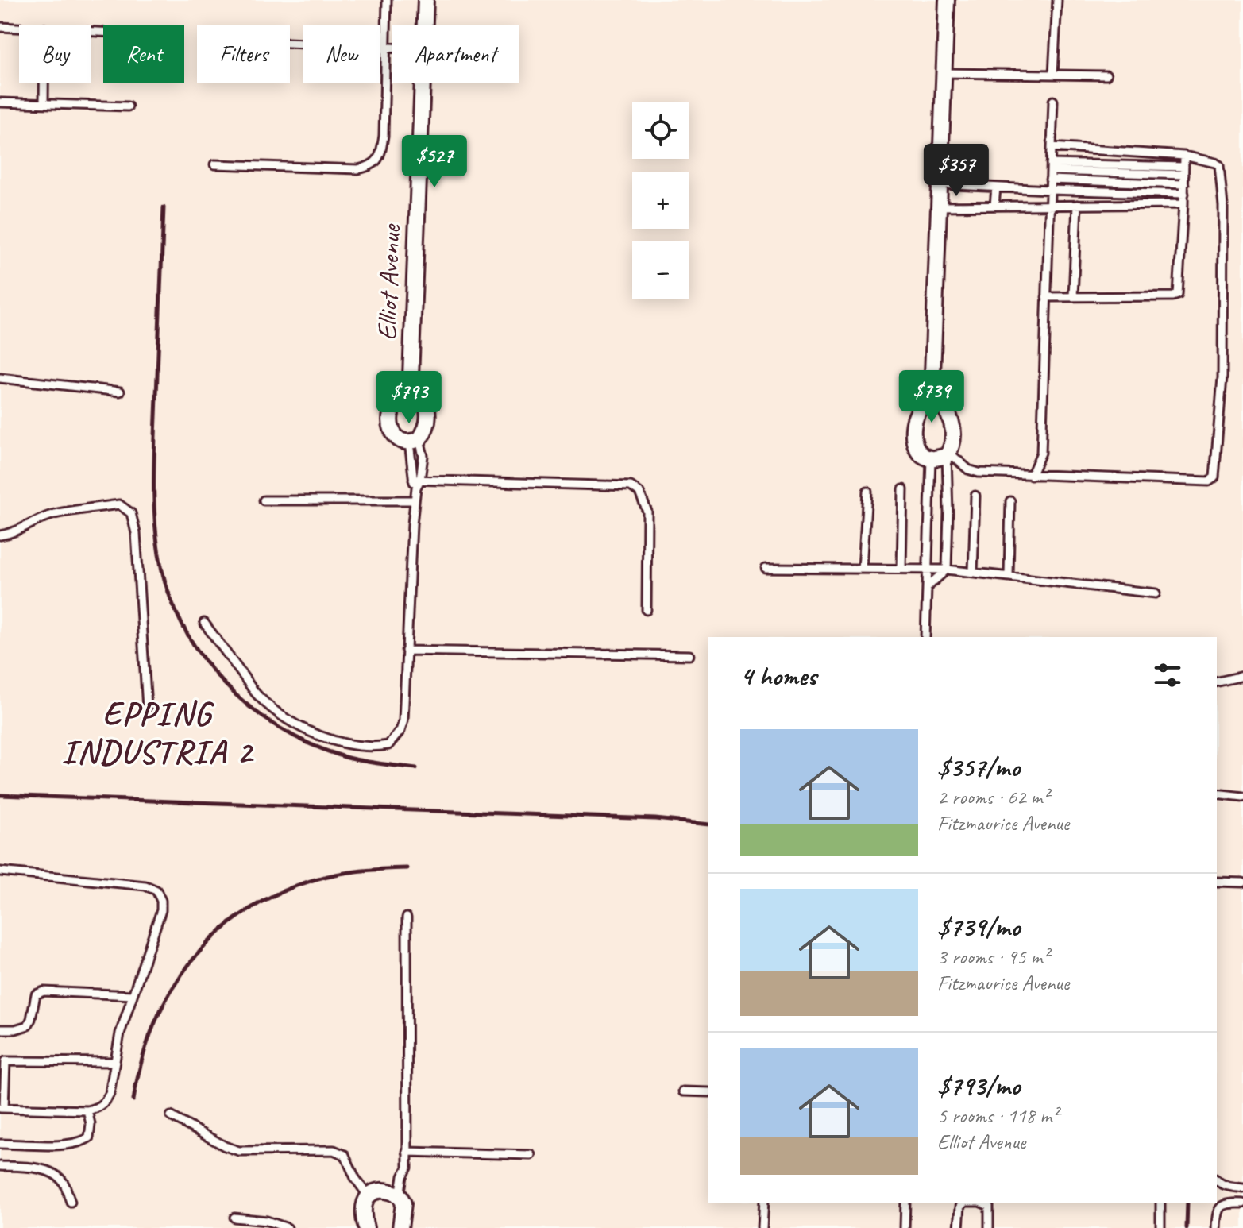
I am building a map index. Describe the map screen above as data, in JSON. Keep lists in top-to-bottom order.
{
  "streets": {
    "street": ["Elliot Avenue"]
  },
  "districts": ["EPPING INDUSTRIA 2"],
  "page": {
    "chip": [
      "Buy",
      "Rent",
      "Filters",
      "New",
      "Apartment"
    ],
    "map_buttons": ["+", "−"],
    "price": [
      "$527",
      "$357",
      "$739",
      "$793"
    ],
    "heading": "4 homes",
    "list": [
      {
        "name": "$357/mo",
        "note": "2 rooms · 62 m² · Fitzmaurice Avenue"
      },
      {
        "name": "$739/mo",
        "note": "3 rooms · 95 m² · Fitzmaurice Avenue"
      },
      {
        "name": "$793/mo",
        "note": "5 rooms · 118 m² · Elliot Avenue"
      }
    ]
  }
}
